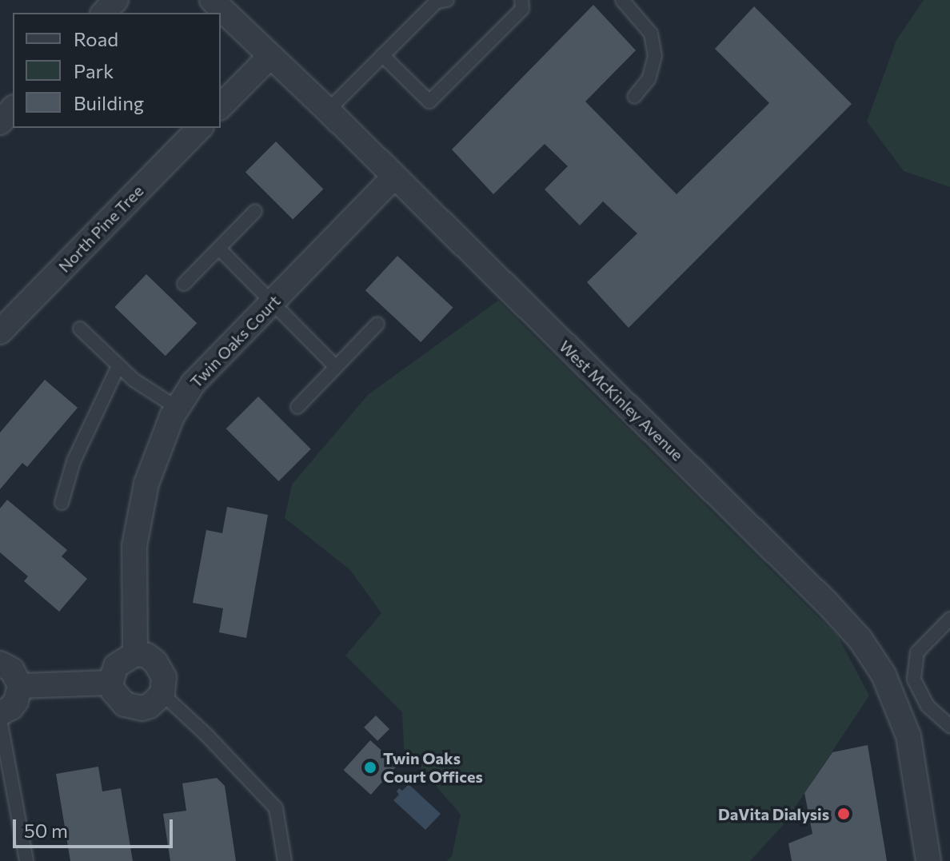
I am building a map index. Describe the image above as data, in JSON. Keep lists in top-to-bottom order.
{
  "streets": {
    "street": ["North Pine Tree", "Twin Oaks Court", "West McKinley Avenue"]
  },
  "crossings": [
    ["Twin Oaks Court", "West McKinley Avenue"]
  ],
  "places": ["Twin Oaks Court Offices", "DaVita Dialysis"],
  "legend": ["Road", "Park", "Building"],
  "scale_bar": "50 m"
}
